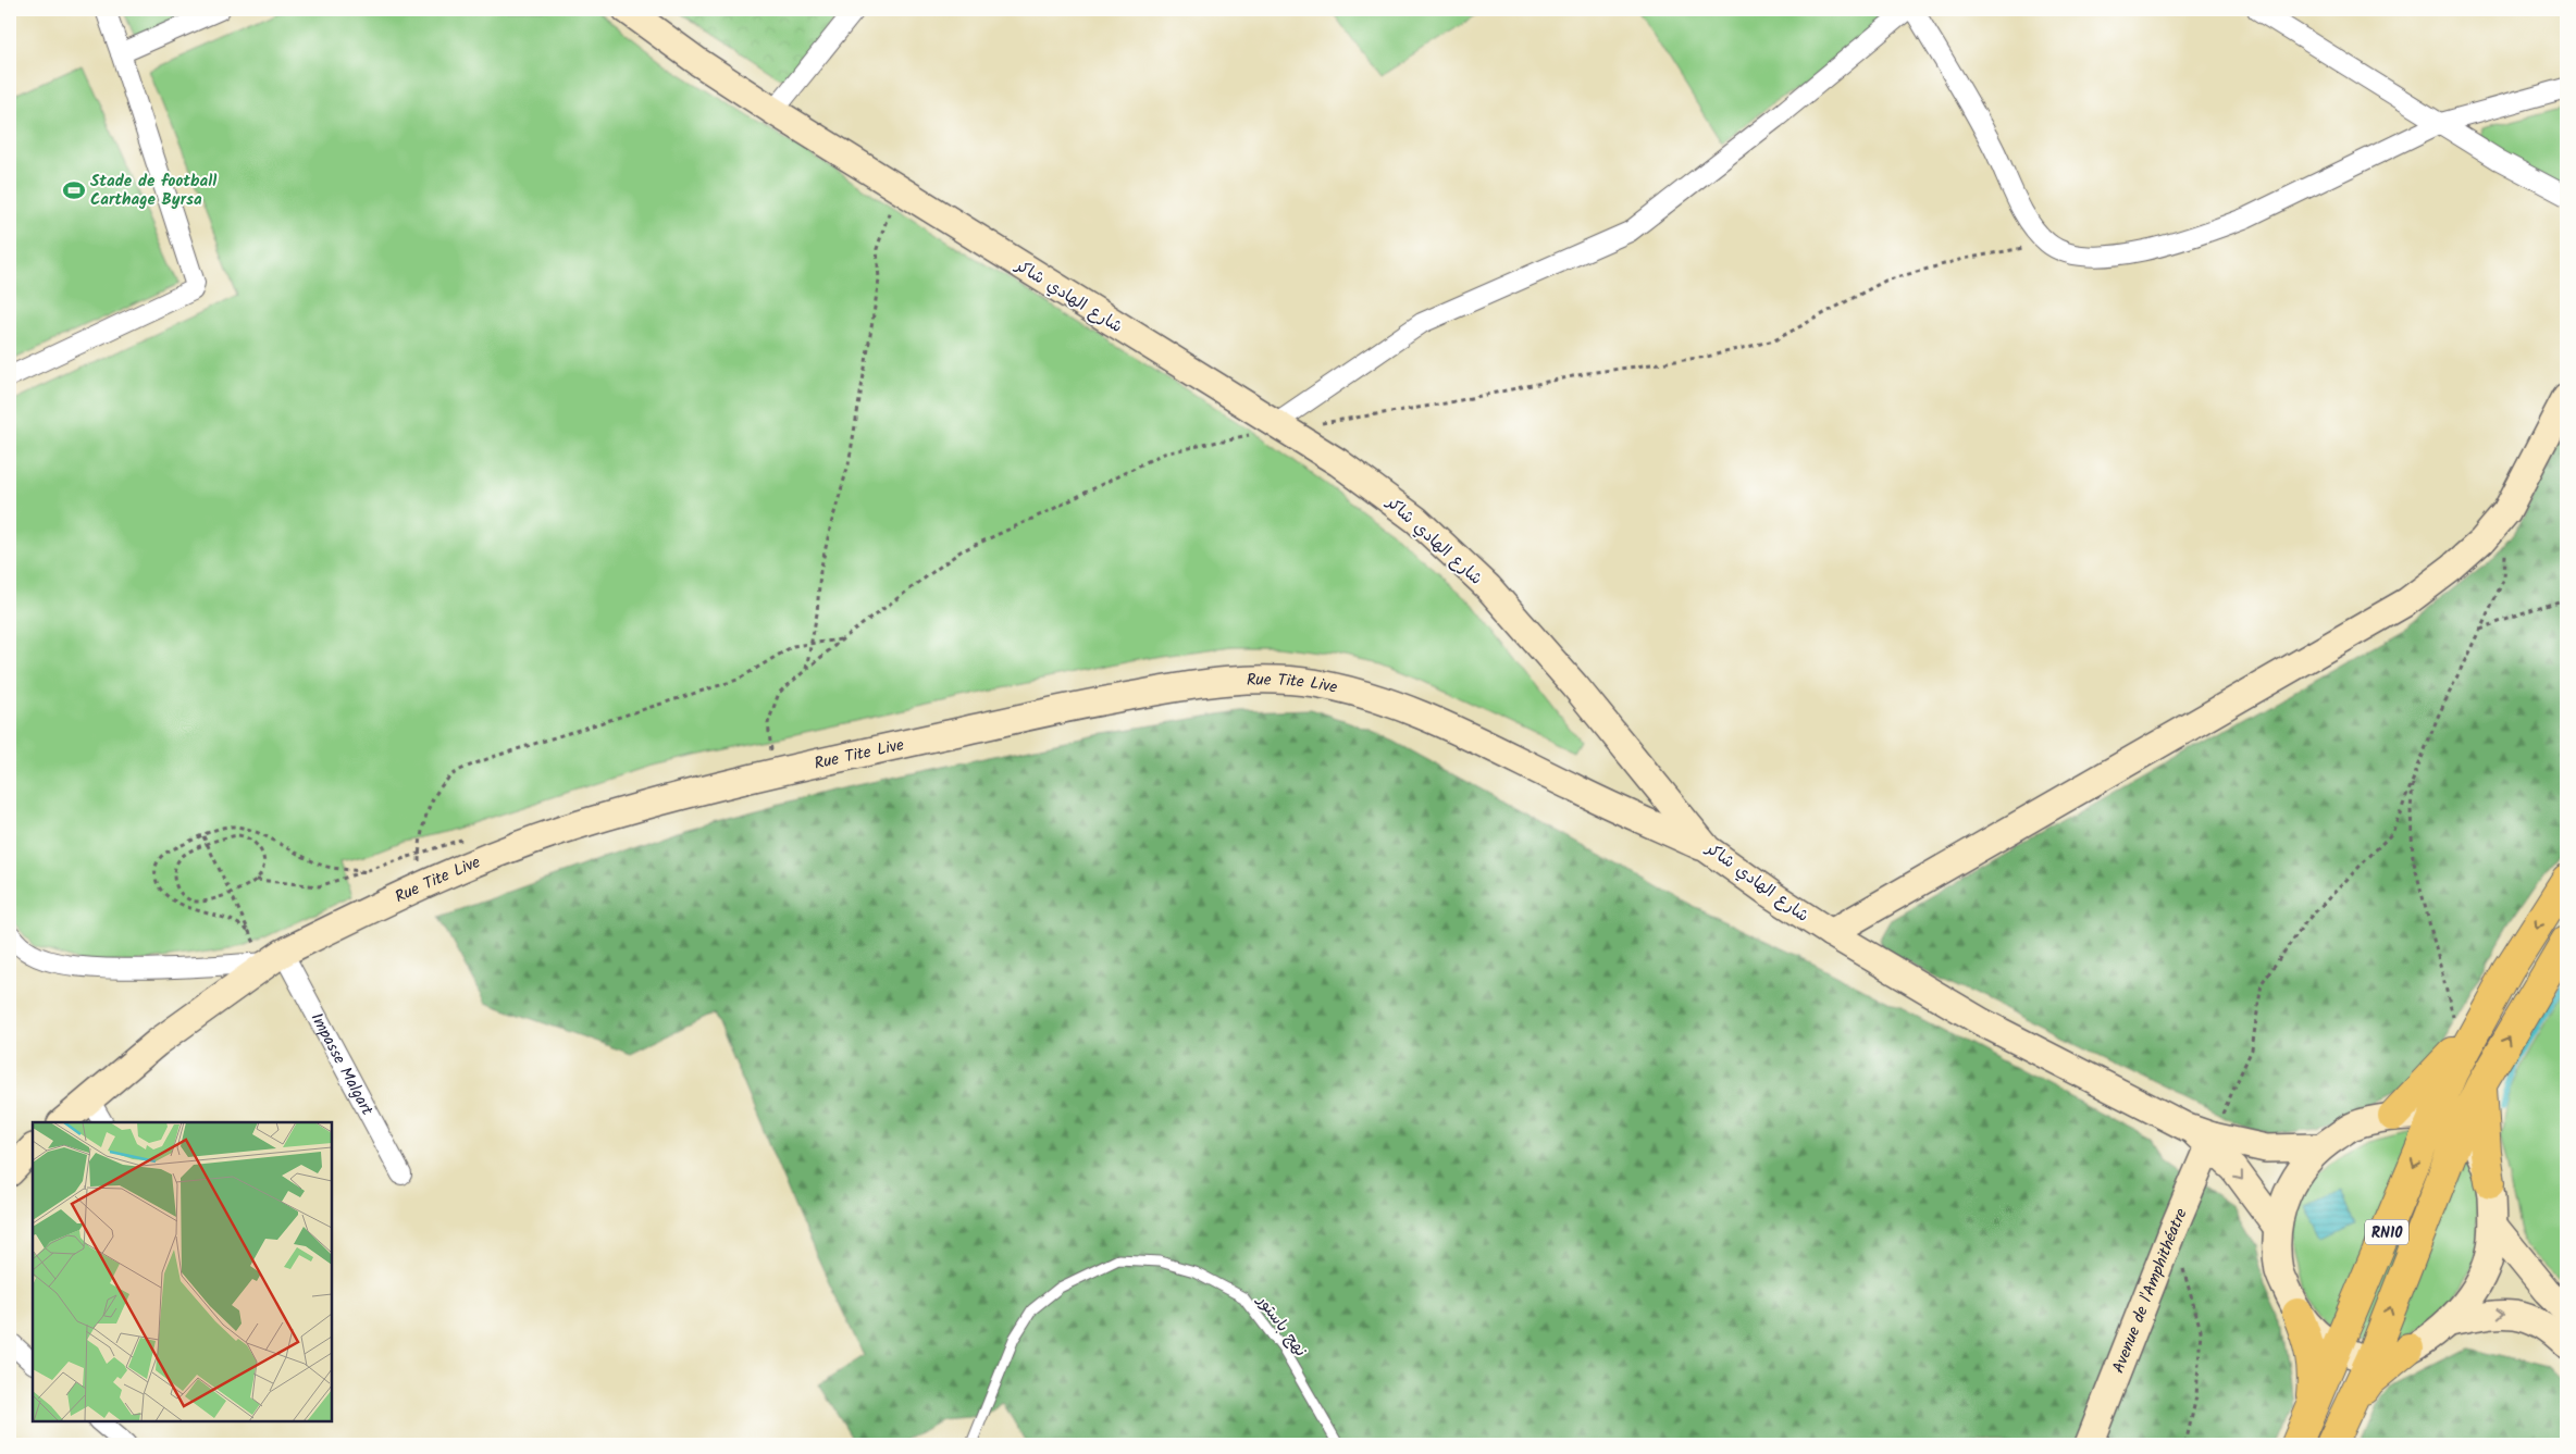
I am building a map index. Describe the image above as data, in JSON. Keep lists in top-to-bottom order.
{
  "streets": {
    "highway": ["RN10"],
    "street": [
      "شارع الهادي شاكر",
      "Rue Tite Live",
      "Impasse Malgart",
      "Avenue de l'Amphithéatre"
    ],
    "lane": ["نهج باستور"]
  },
  "crossings": [
    ["شارع الهادي شاكر", "Rue Tite Live"],
    ["شارع الهادي شاكر", "Avenue de l'Amphithéatre"],
    ["Rue Tite Live", "Impasse Malgart"]
  ],
  "places": {
    "sports": ["Stade de football Carthage Byrsa"]
  }
}
